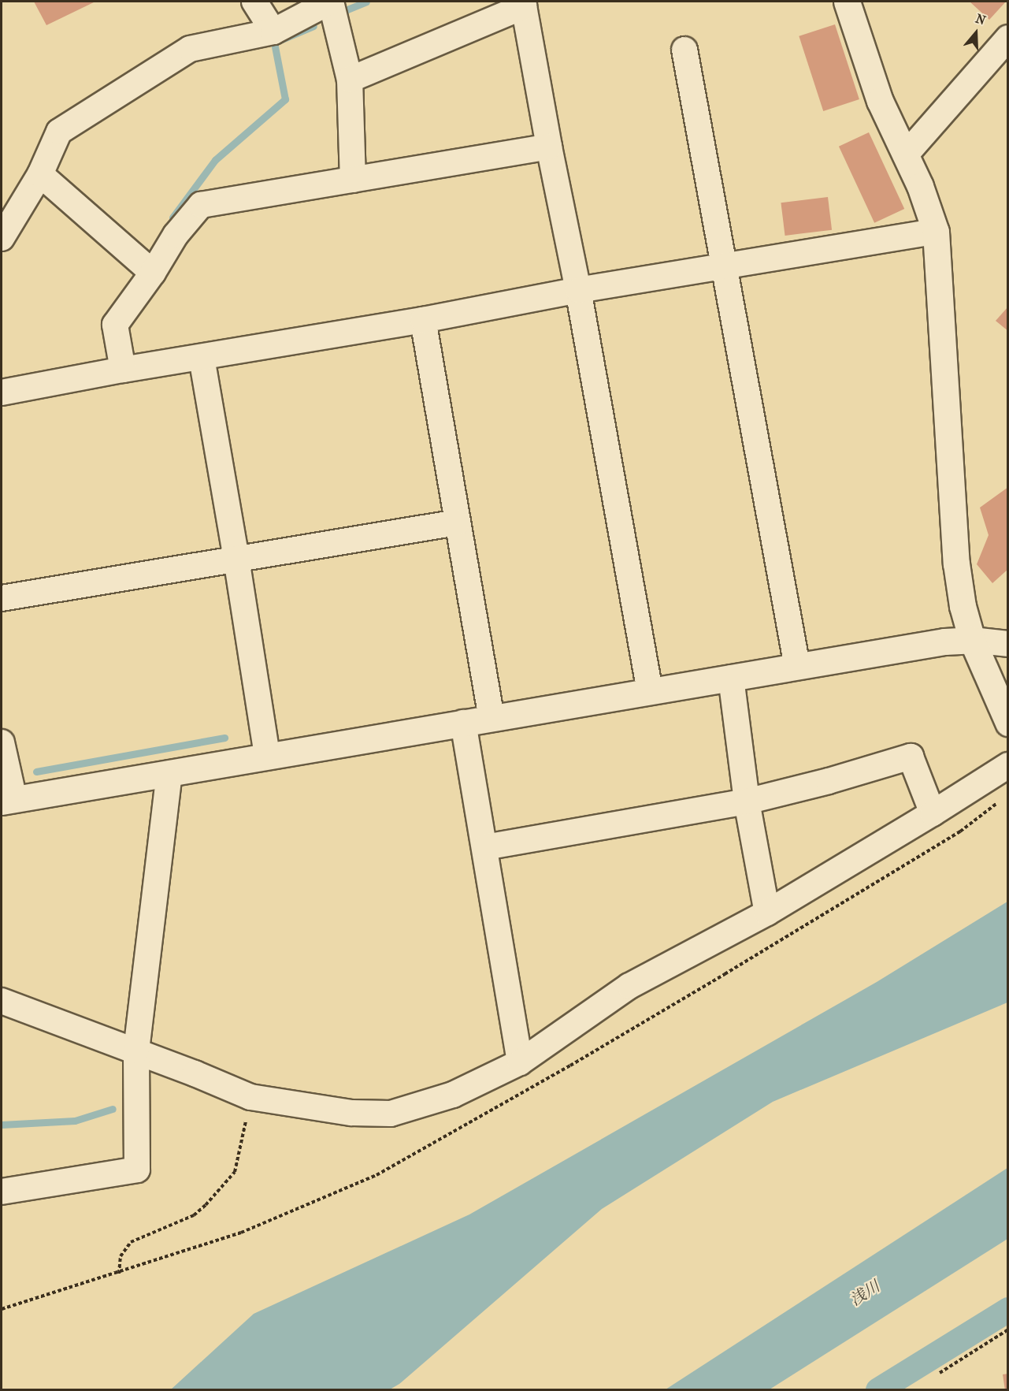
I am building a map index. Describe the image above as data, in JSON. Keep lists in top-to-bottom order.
{
  "water": ["浅川"],
  "north": "top"
}
